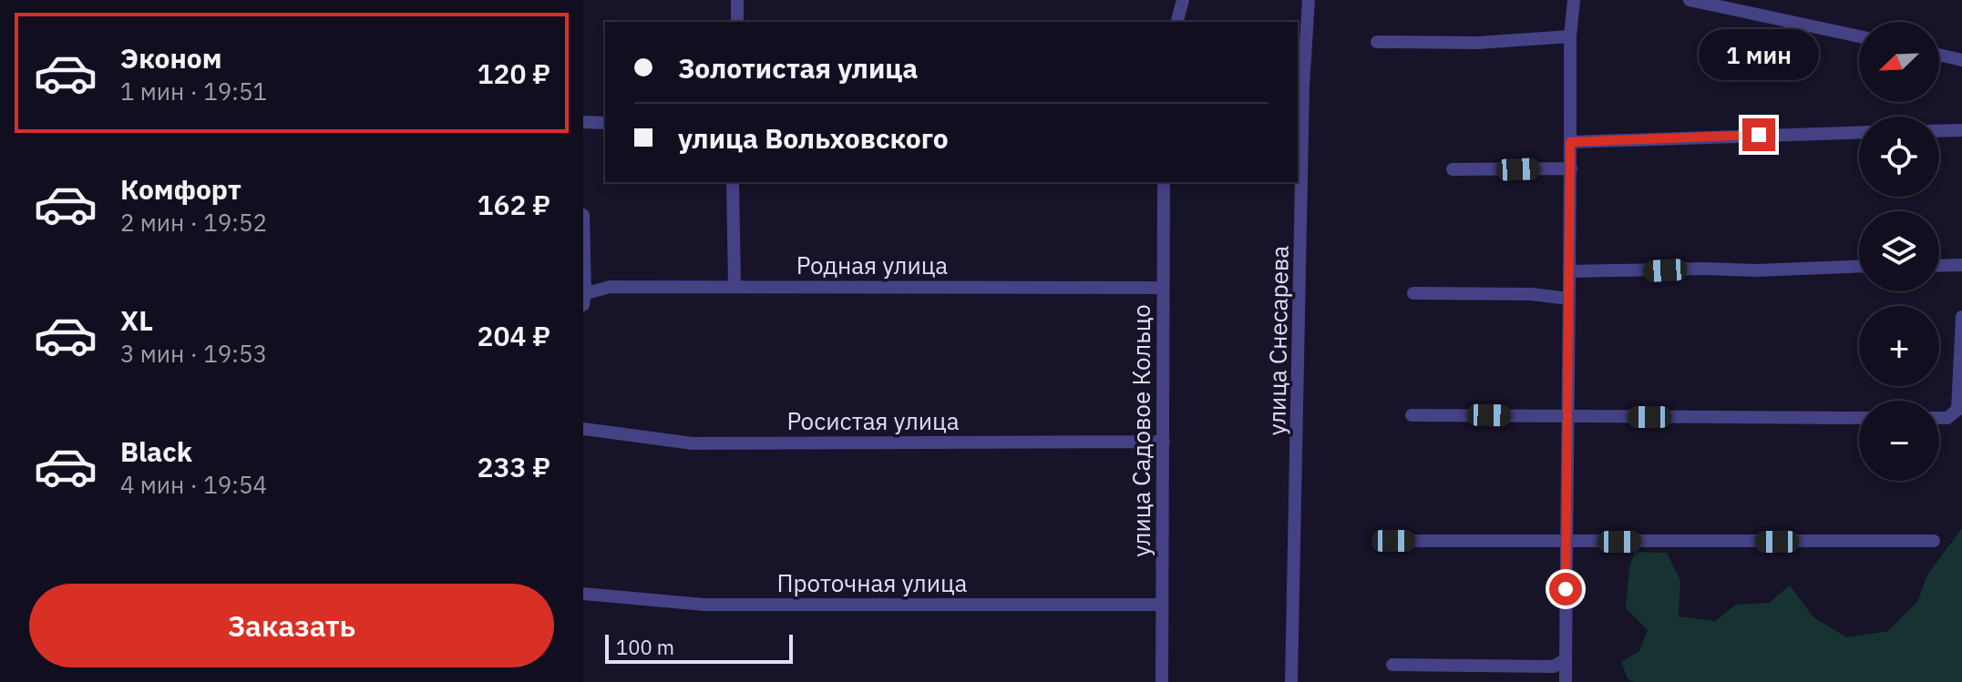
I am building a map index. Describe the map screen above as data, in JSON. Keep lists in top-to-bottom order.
{
  "streets": {
    "street": [
      "Родная улица",
      "улица Снесарева",
      "Росистая улица",
      "улица Садовое Кольцо",
      "Проточная улица"
    ]
  },
  "crossings": [
    ["Родная улица", "улица Садовое Кольцо"],
    ["Росистая улица", "улица Садовое Кольцо"],
    ["улица Садовое Кольцо", "Проточная улица"]
  ],
  "scale_bar": "100 m",
  "north": "bottom left",
  "page": {
    "list": [
      {
        "name": "Эконом",
        "note": "1 мин · 19:51",
        "value": "120 ₽"
      },
      {
        "name": "Комфорт",
        "note": "2 мин · 19:52",
        "value": "162 ₽"
      },
      {
        "name": "XL",
        "note": "3 мин · 19:53",
        "value": "204 ₽"
      },
      {
        "name": "Black",
        "note": "4 мин · 19:54",
        "value": "233 ₽"
      }
    ],
    "map_buttons": ["+", "−"],
    "banner": ["Золотистая улица", "улица Вольховского"],
    "bubble": "1 мин",
    "buttons": "Заказать",
    "scale": "100 m"
  }
}
